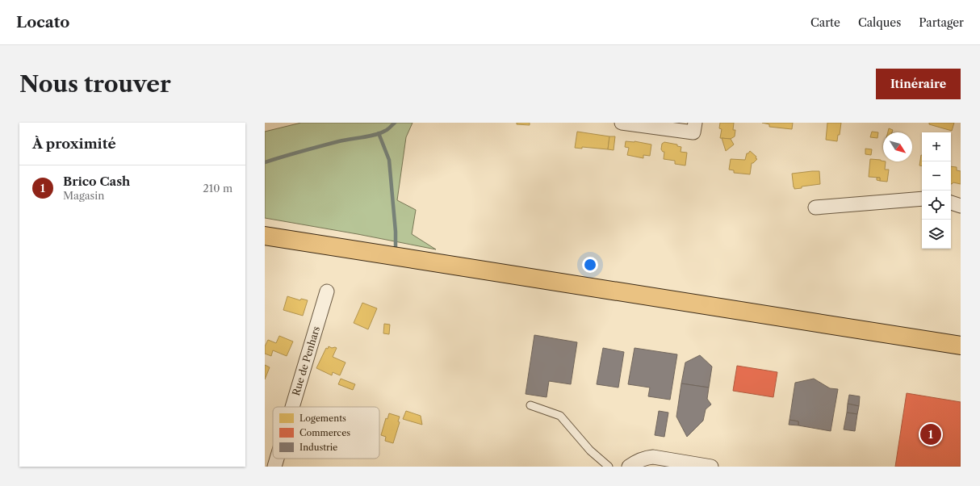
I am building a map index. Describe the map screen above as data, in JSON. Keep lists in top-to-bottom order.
{
  "streets": {
    "street": ["Rue de Penhars"]
  },
  "legend": ["Logements", "Commerces", "Industrie"],
  "north": "bottom right",
  "page": {
    "header": "Locato",
    "nav": ["Carte", "Calques", "Partager"],
    "buttons": "Itinéraire",
    "title": "Nous trouver",
    "heading": "À proximité",
    "map_buttons": ["+", "−"],
    "list": [
      {
        "mark": "1",
        "name": "Brico Cash",
        "note": "Magasin",
        "value": "210 m"
      }
    ],
    "pins": "1"
  }
}
